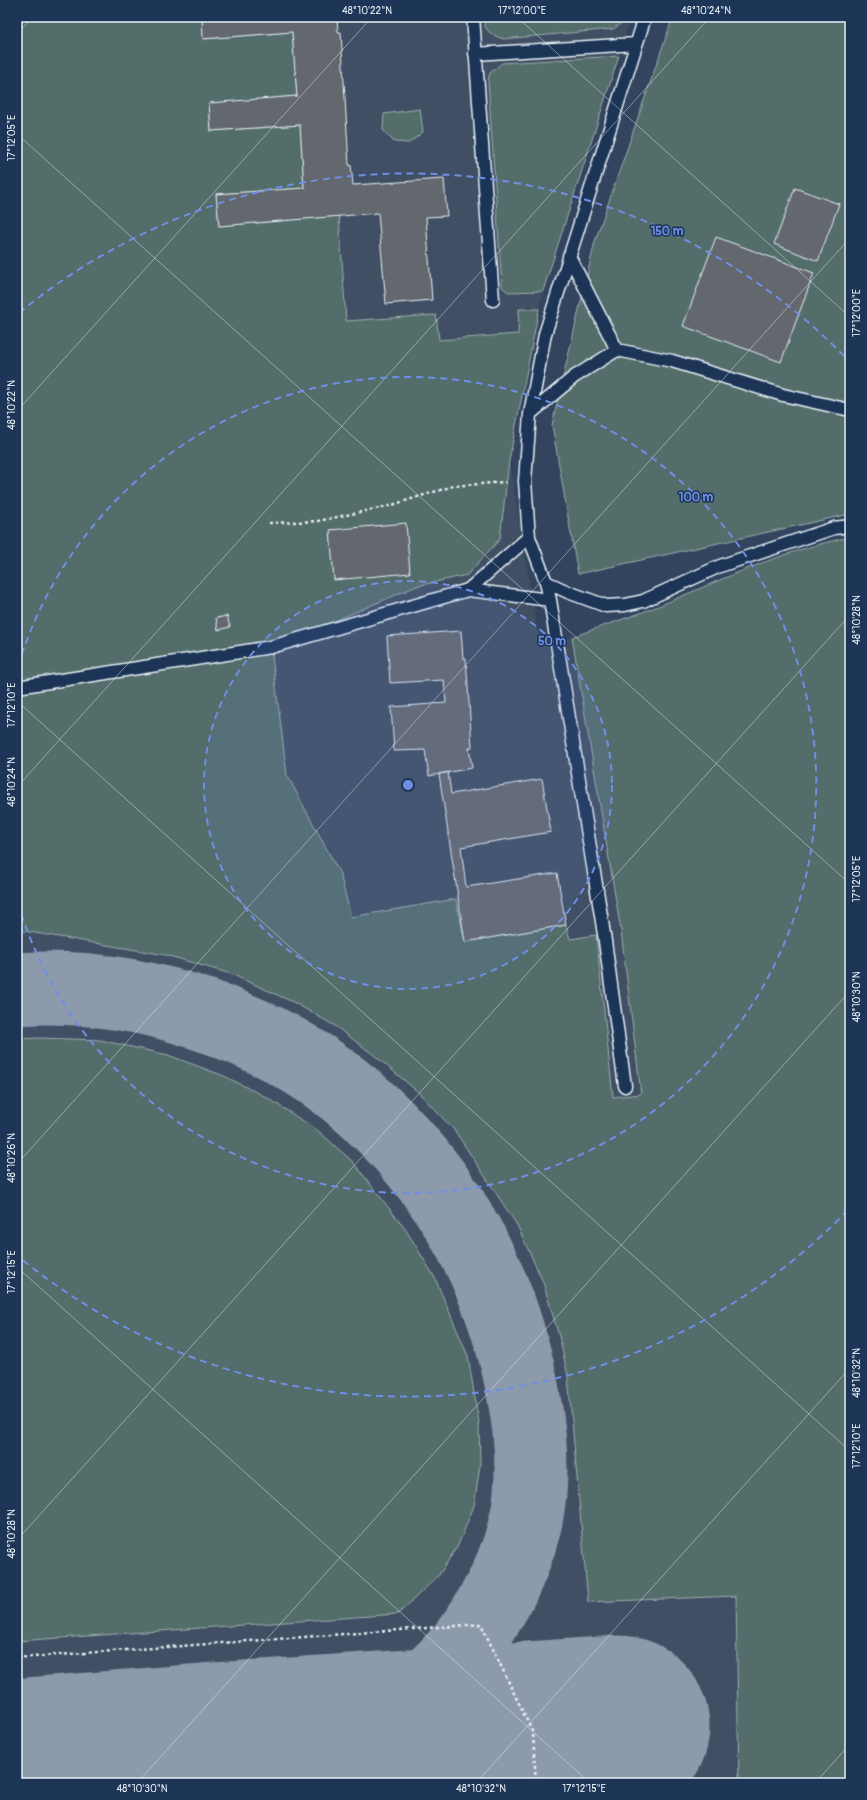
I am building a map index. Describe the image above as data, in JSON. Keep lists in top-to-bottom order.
{
  "coordinates": [
    "48°10'22\"N",
    "17°12'00\"E",
    "48°10'24\"N",
    "17°12'05\"E",
    "48°10'28\"N",
    "17°12'10\"E",
    "48°10'30\"N",
    "48°10'26\"N",
    "17°12'15\"E",
    "48°10'32\"N"
  ],
  "rings": ["150 m", "100 m", "50 m"]
}
